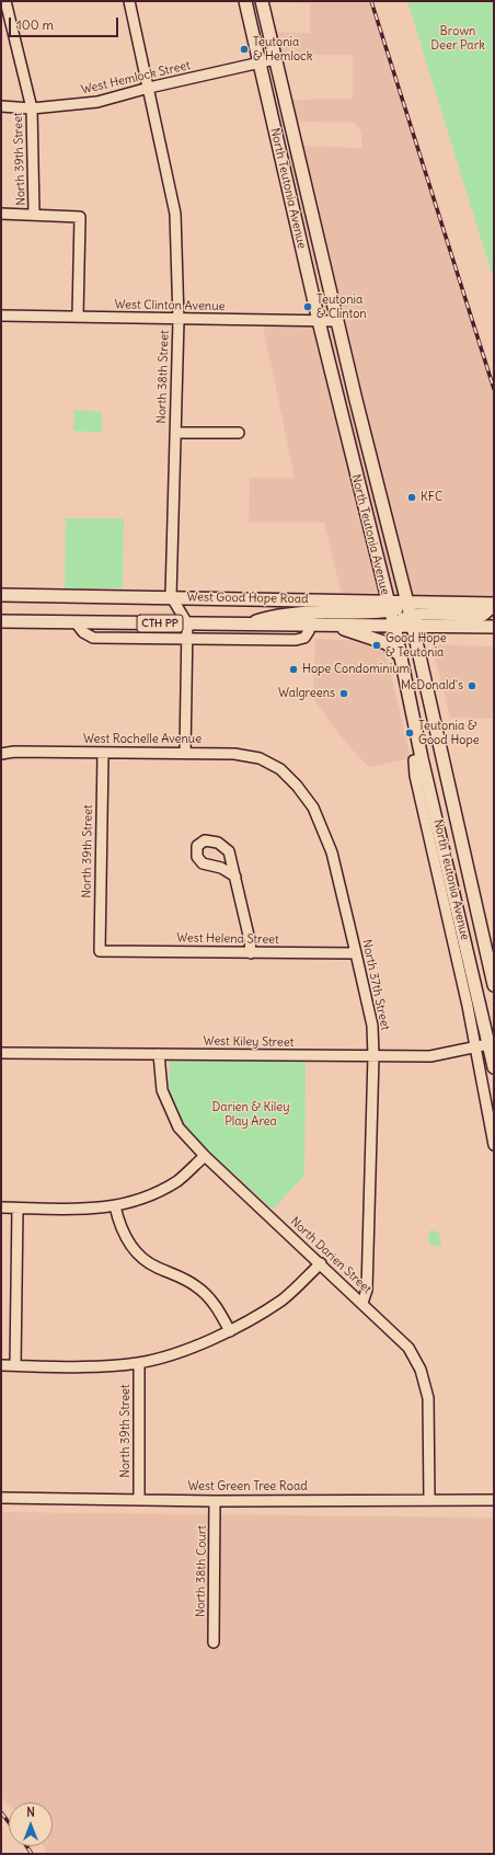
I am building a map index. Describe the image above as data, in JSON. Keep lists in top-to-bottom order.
{
  "streets": {
    "main road": ["North Teutonia Avenue", "West Good Hope Road", "CTH PP"],
    "street": [
      "West Hemlock Street",
      "North 39th Street",
      "West Clinton Avenue",
      "North 38th Street",
      "West Rochelle Avenue",
      "West Helena Street",
      "North 37th Street",
      "West Kiley Street",
      "North Darien Street",
      "West Green Tree Road",
      "North 38th Court"
    ]
  },
  "crossings": [
    ["West Hemlock Street", "North 39th Street"],
    ["West Hemlock Street", "North Teutonia Avenue"],
    ["West Hemlock Street", "North 38th Street"],
    ["North 39th Street", "West Rochelle Avenue"],
    ["North 39th Street", "West Helena Street"],
    ["North 39th Street", "West Green Tree Road"],
    ["North Teutonia Avenue", "West Clinton Avenue"],
    ["North Teutonia Avenue", "CTH PP"],
    ["North Teutonia Avenue", "West Kiley Street"],
    ["West Clinton Avenue", "North 38th Street"],
    ["North 38th Street", "West Good Hope Road"],
    ["West Rochelle Avenue", "North 37th Street"],
    ["West Helena Street", "North 37th Street"],
    ["North 37th Street", "West Kiley Street"],
    ["North 37th Street", "North Darien Street"],
    ["West Kiley Street", "North Darien Street"],
    ["North Darien Street", "West Green Tree Road"],
    ["West Green Tree Road", "North 38th Court"]
  ],
  "parks": ["Brown Deer Park", "Darien & Kiley Play Area"],
  "places": [
    "Teutonia & Hemlock",
    "Teutonia & Clinton",
    "KFC",
    "Good Hope & Teutonia",
    "Hope Condominium",
    "McDonald's",
    "Walgreens",
    "Teutonia & Good Hope"
  ],
  "scale_bar": "100 m",
  "north": "top"
}
